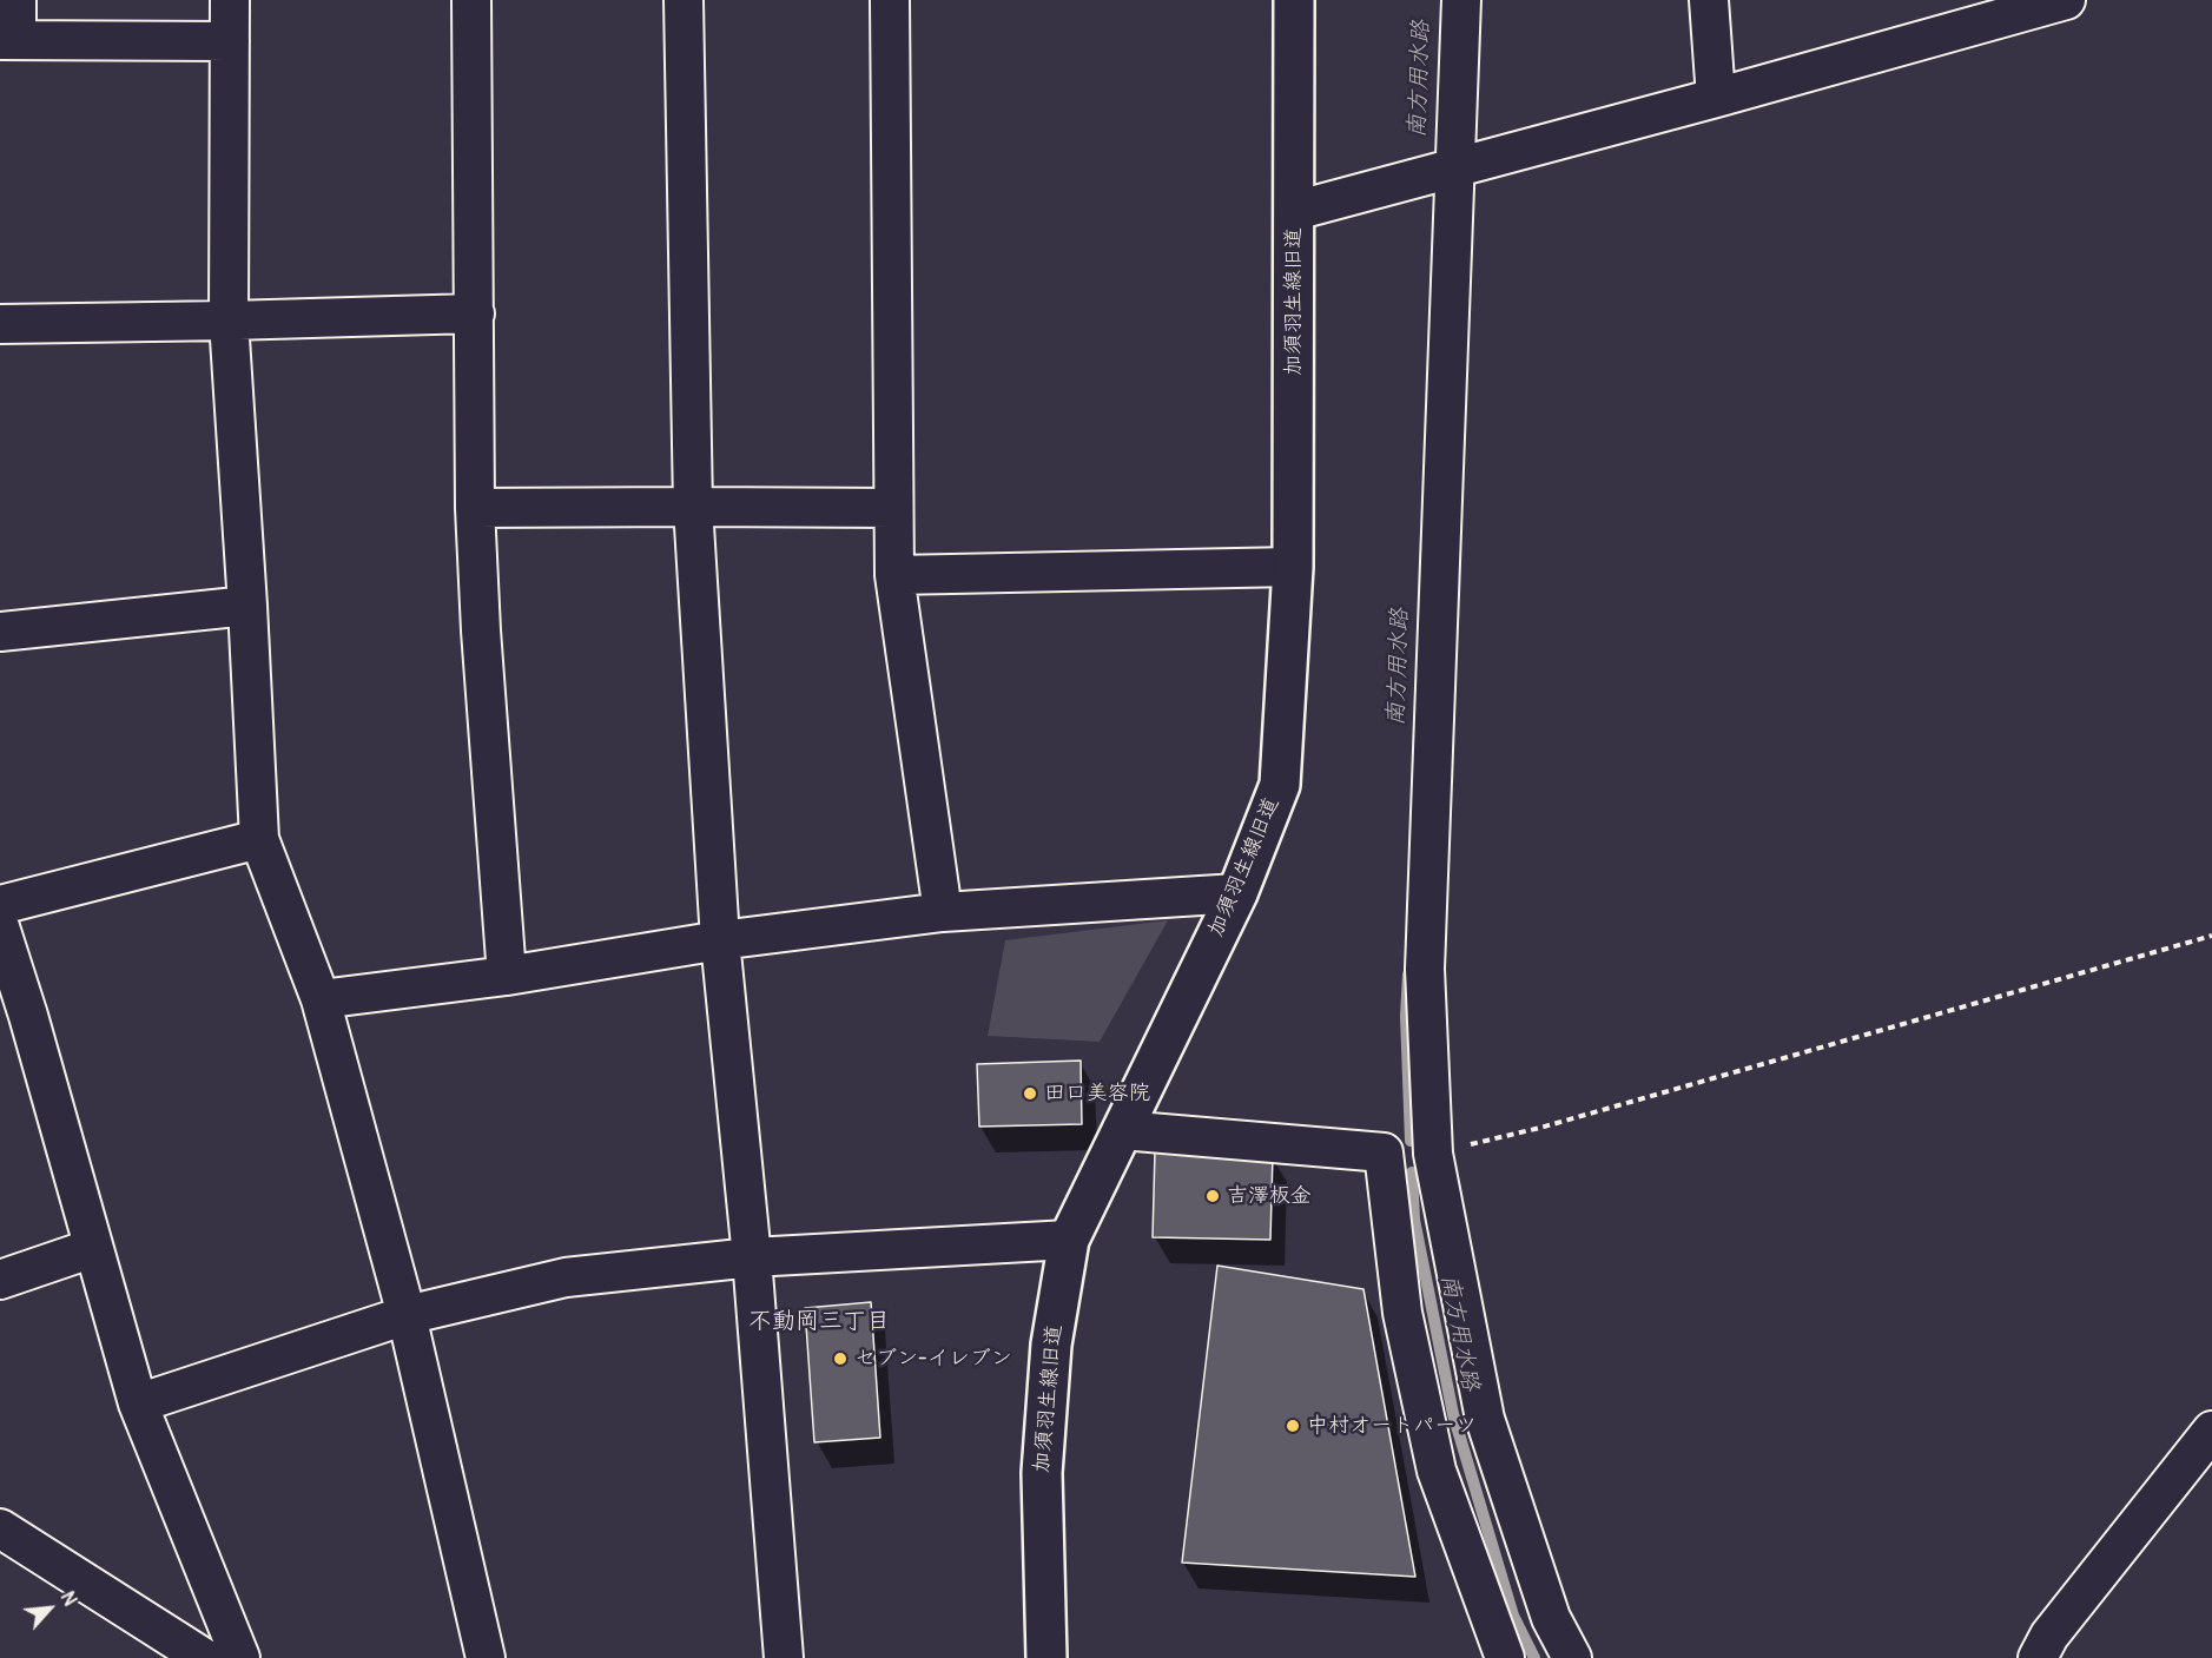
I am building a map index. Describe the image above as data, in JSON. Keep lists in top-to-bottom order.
{
  "streets": {
    "street": ["加須羽生線旧道"]
  },
  "districts": ["不動岡三丁目"],
  "water": ["南方用水路"],
  "places": [
    "田口美容院",
    "吉澤板金",
    "セブン-イレブン",
    "中村オートパーツ"
  ],
  "north": "top right"
}
